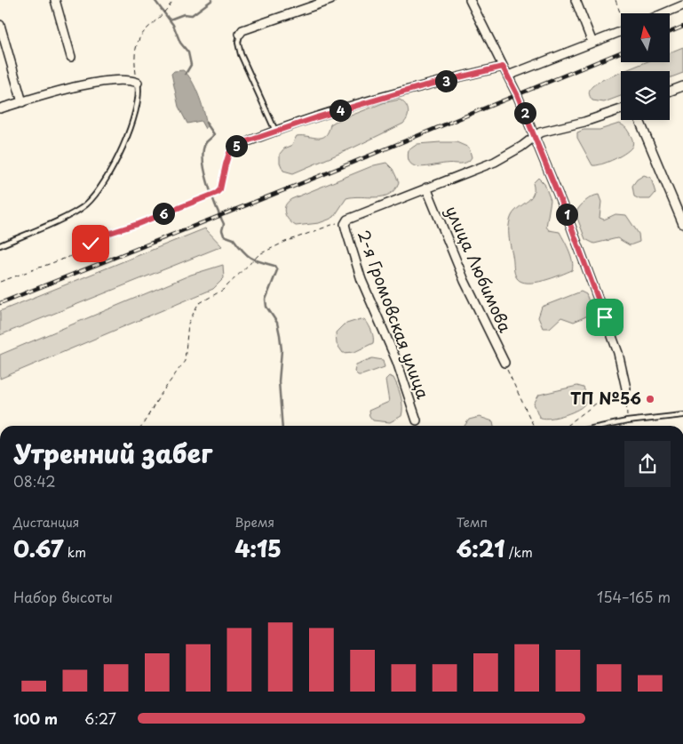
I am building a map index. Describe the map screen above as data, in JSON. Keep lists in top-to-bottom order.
{
  "streets": {
    "street": ["улица Любимова", "2-я Громовская улица"]
  },
  "places": ["ТП №56"],
  "north": "top",
  "page": {
    "pins": [
      "3",
      "4",
      "2",
      "5",
      "6",
      "1"
    ],
    "heading": ["Утренний забег", "08:42"],
    "stats": [
      ["Дистанция", "0.67 km"],
      ["Время", "4:15"],
      ["Темп", "6:21 /km"]
    ],
    "chart": ["Набор высоты", "154–165 m"],
    "list": [
      {
        "name": "100 m",
        "note": "6:27"
      }
    ]
  }
}
